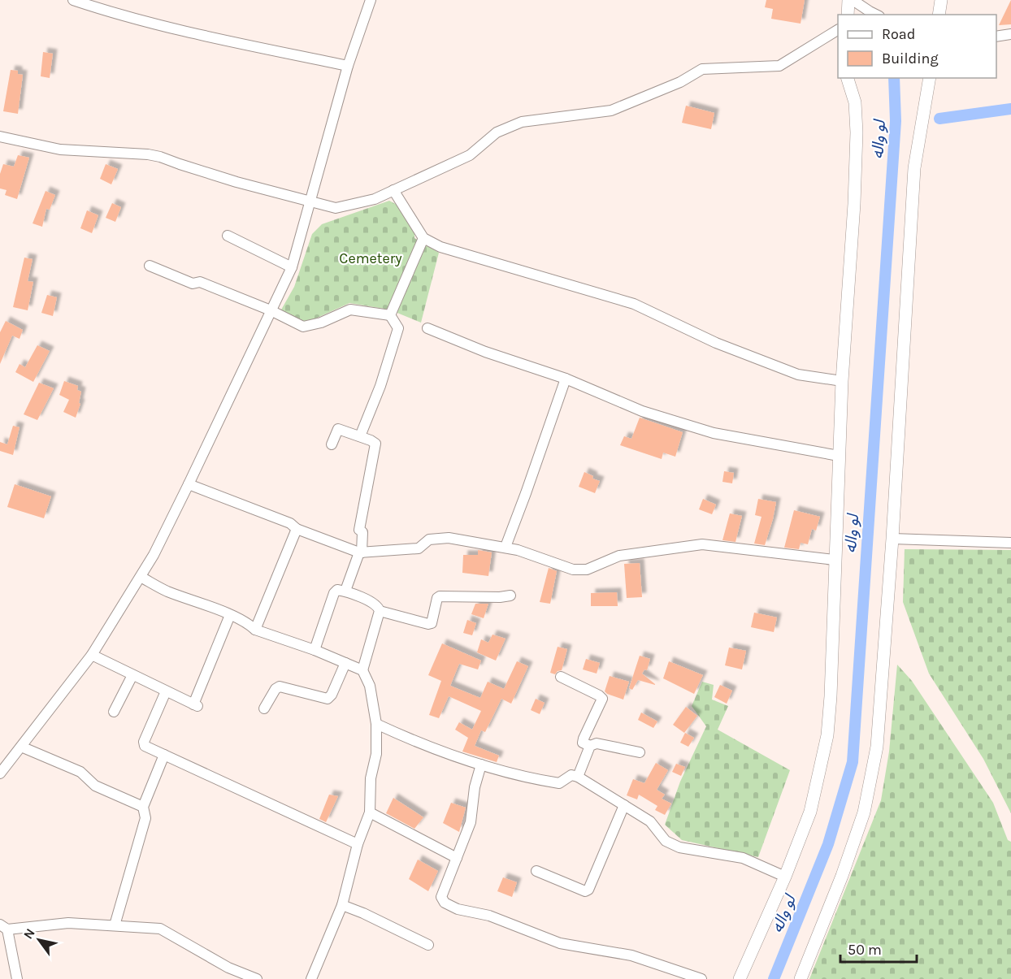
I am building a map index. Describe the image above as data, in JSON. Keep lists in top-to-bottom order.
{
  "water": ["لو واله"],
  "parks": ["Cemetery"],
  "legend": ["Road", "Building"],
  "scale_bar": "50 m",
  "north": "top left"
}
